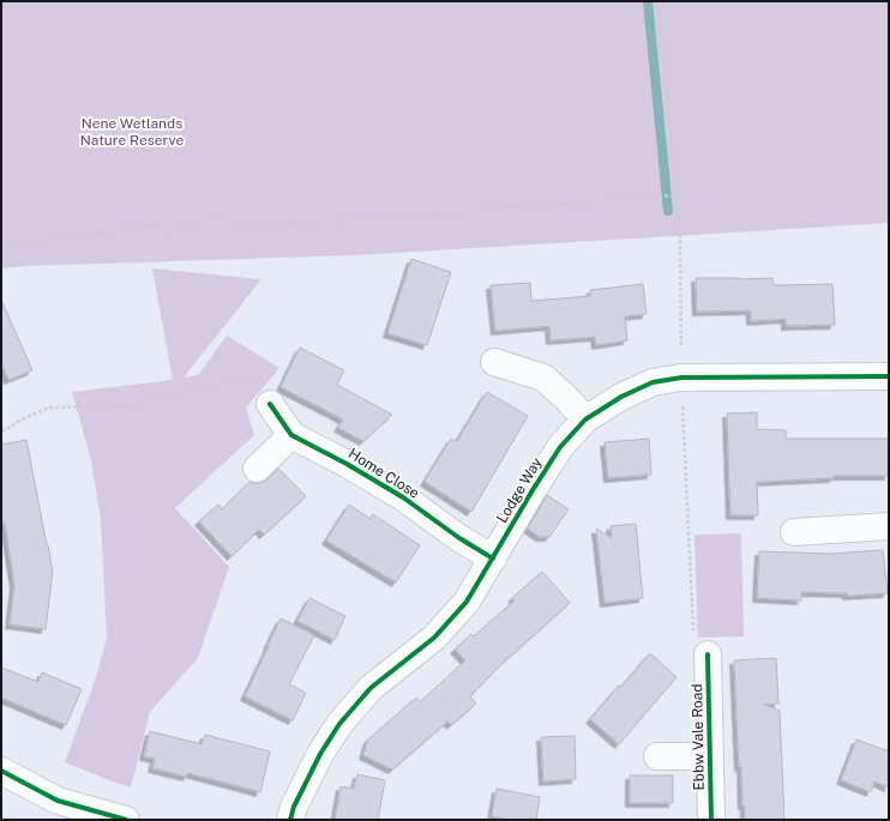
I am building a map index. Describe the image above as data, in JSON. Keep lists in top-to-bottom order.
{
  "streets": {
    "street": ["Home Close", "Lodge Way", "Ebbw Vale Road"]
  },
  "crossings": [
    ["Home Close", "Lodge Way"]
  ],
  "parks": ["Nene Wetlands Nature Reserve"]
}
